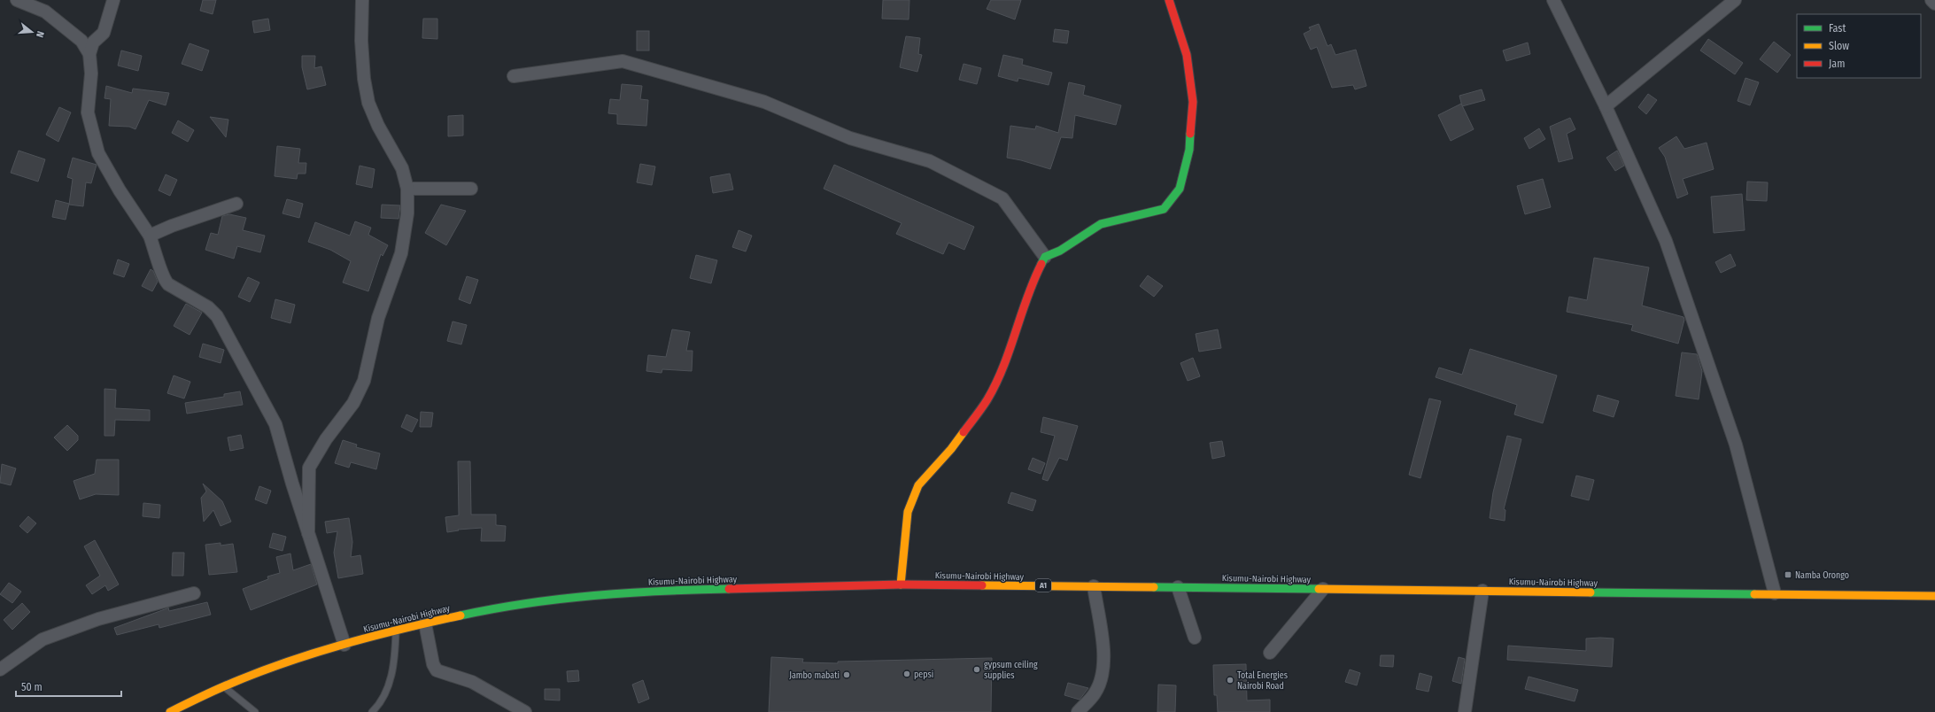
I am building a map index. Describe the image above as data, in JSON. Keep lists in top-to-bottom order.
{
  "streets": {
    "main road": ["Kisumu-Nairobi Highway", "A1"]
  },
  "places": {
    "transit": ["Namba Orongo"],
    "other": [
      "gypsum ceiling supplies",
      "pepsi",
      "Jambo mabati",
      "Total Energies Nairobi Road"
    ]
  },
  "legend": ["Fast", "Slow", "Jam"],
  "scale_bar": "50 m",
  "north": "right"
}
